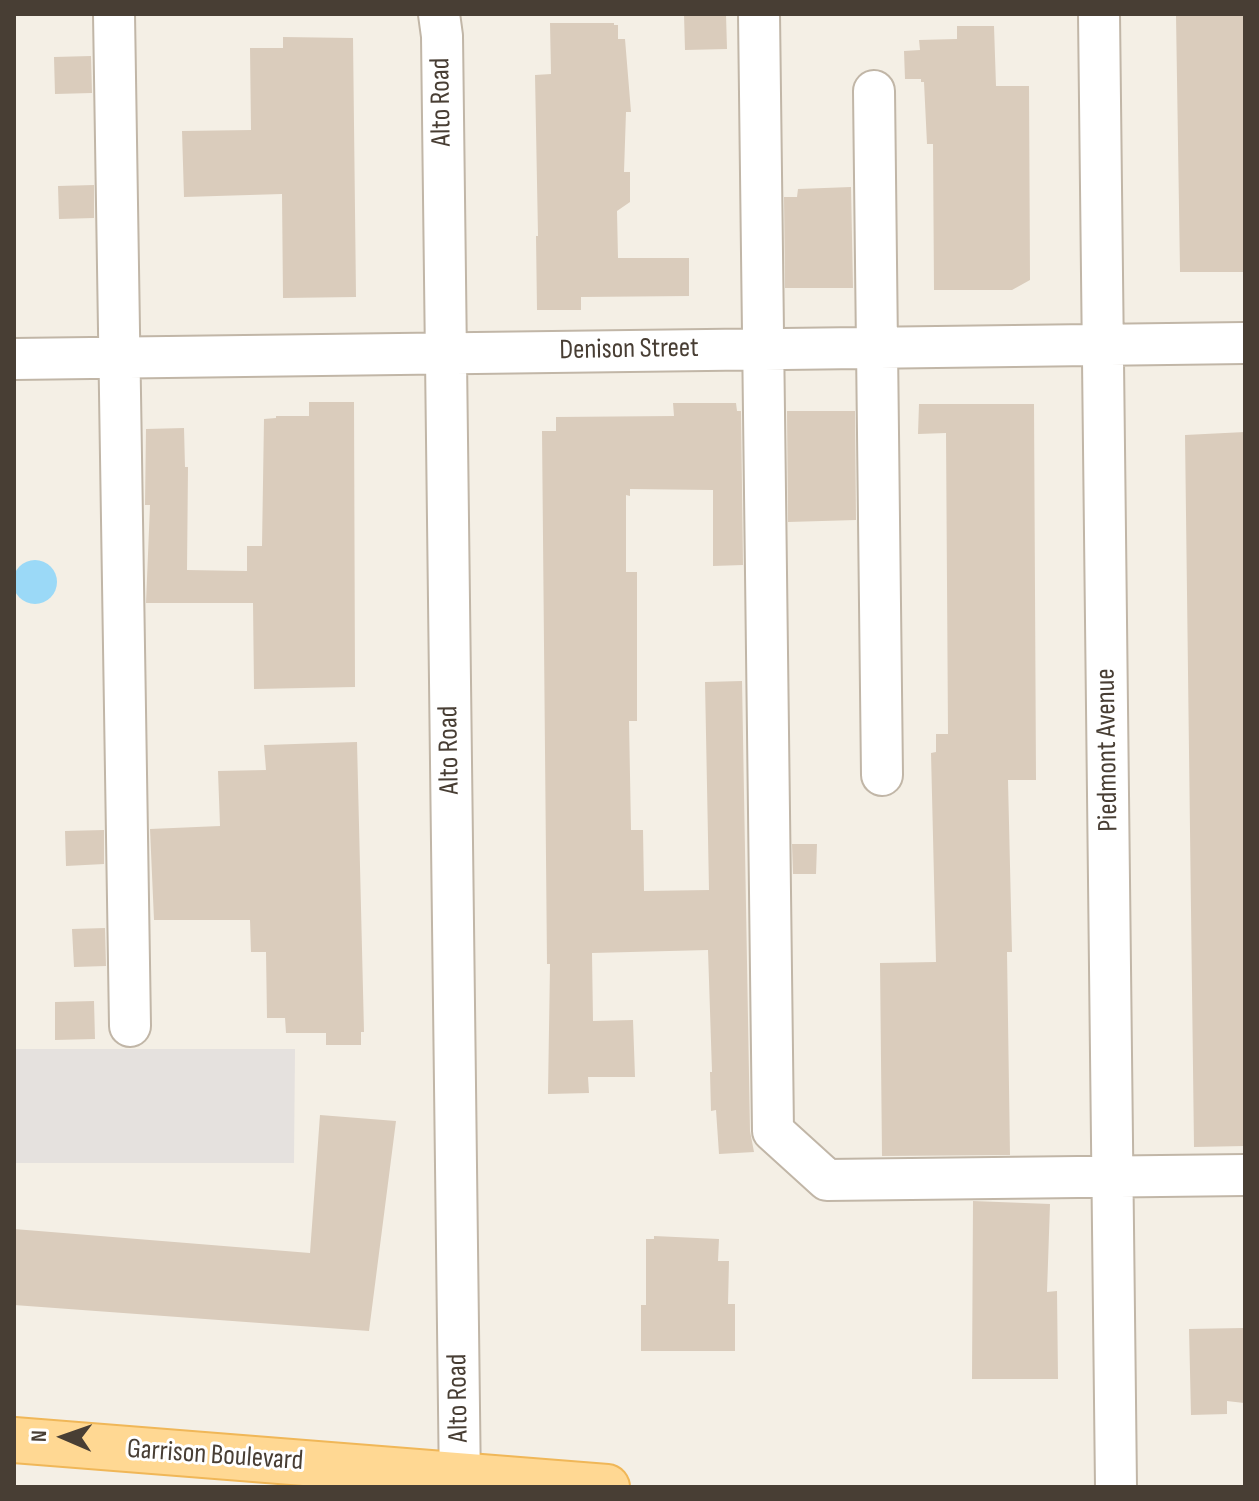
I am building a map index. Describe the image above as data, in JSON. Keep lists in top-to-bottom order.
{
  "streets": {
    "main road": ["Garrison Boulevard"],
    "street": ["Alto Road", "Denison Street", "Piedmont Avenue"]
  },
  "crossings": [
    ["Alto Road", "Denison Street"],
    ["Alto Road", "Garrison Boulevard"],
    ["Denison Street", "Piedmont Avenue"]
  ],
  "north": "left"
}
